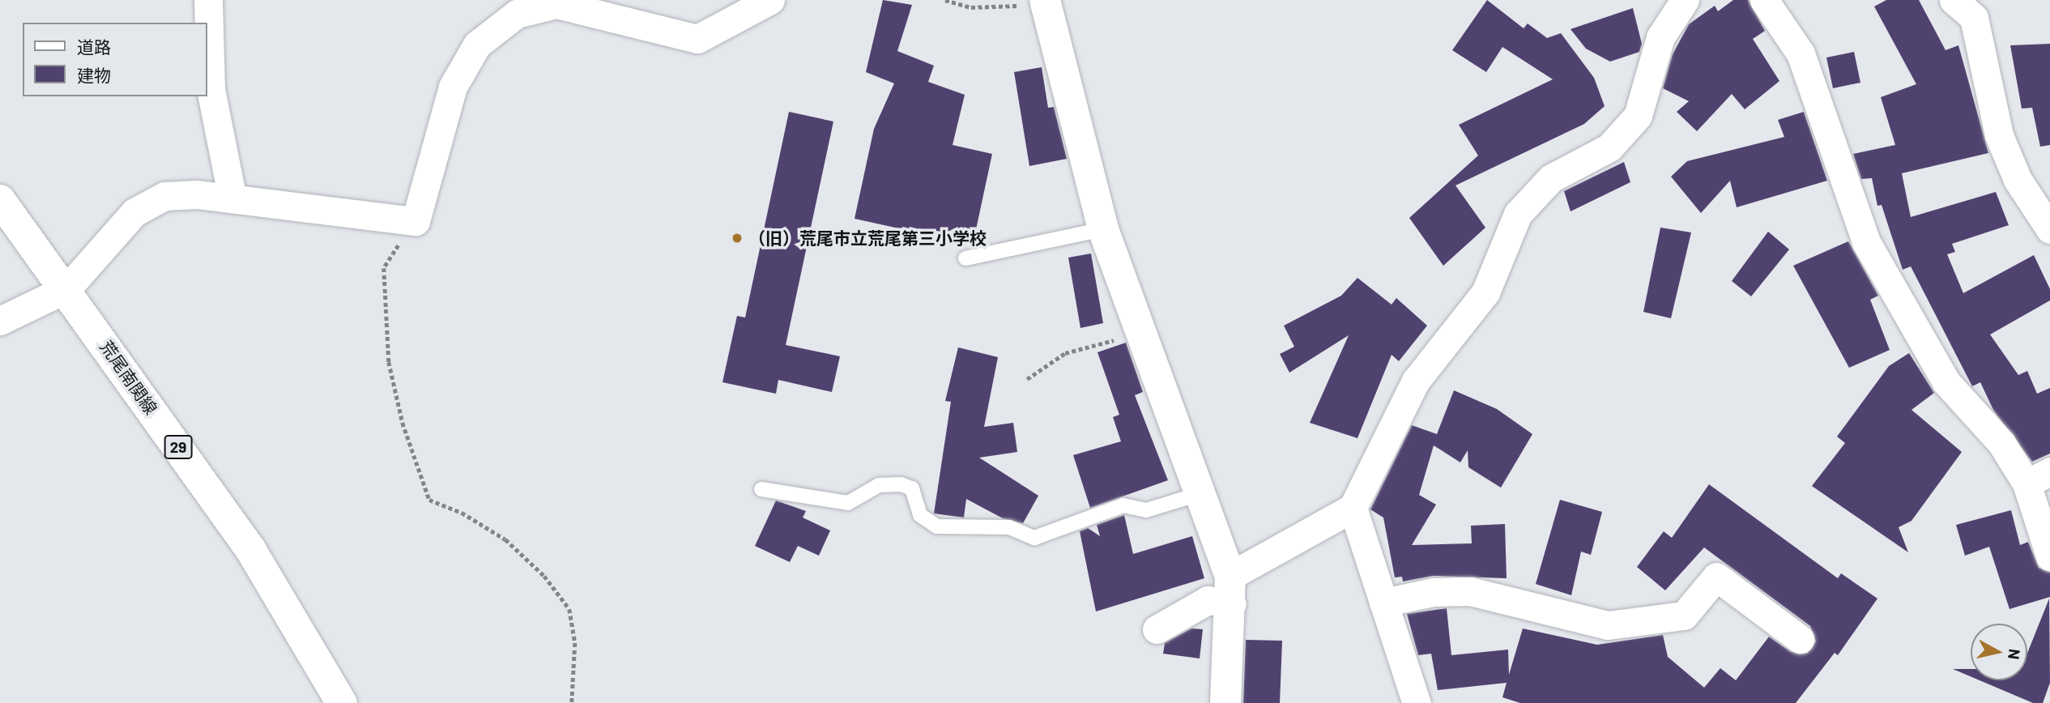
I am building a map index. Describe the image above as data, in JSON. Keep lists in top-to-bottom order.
{
  "streets": {
    "street": ["荒尾南関線", "29"]
  },
  "places": ["（旧）荒尾市立荒尾第三小学校"],
  "legend": ["道路", "建物"],
  "north": "right"
}
